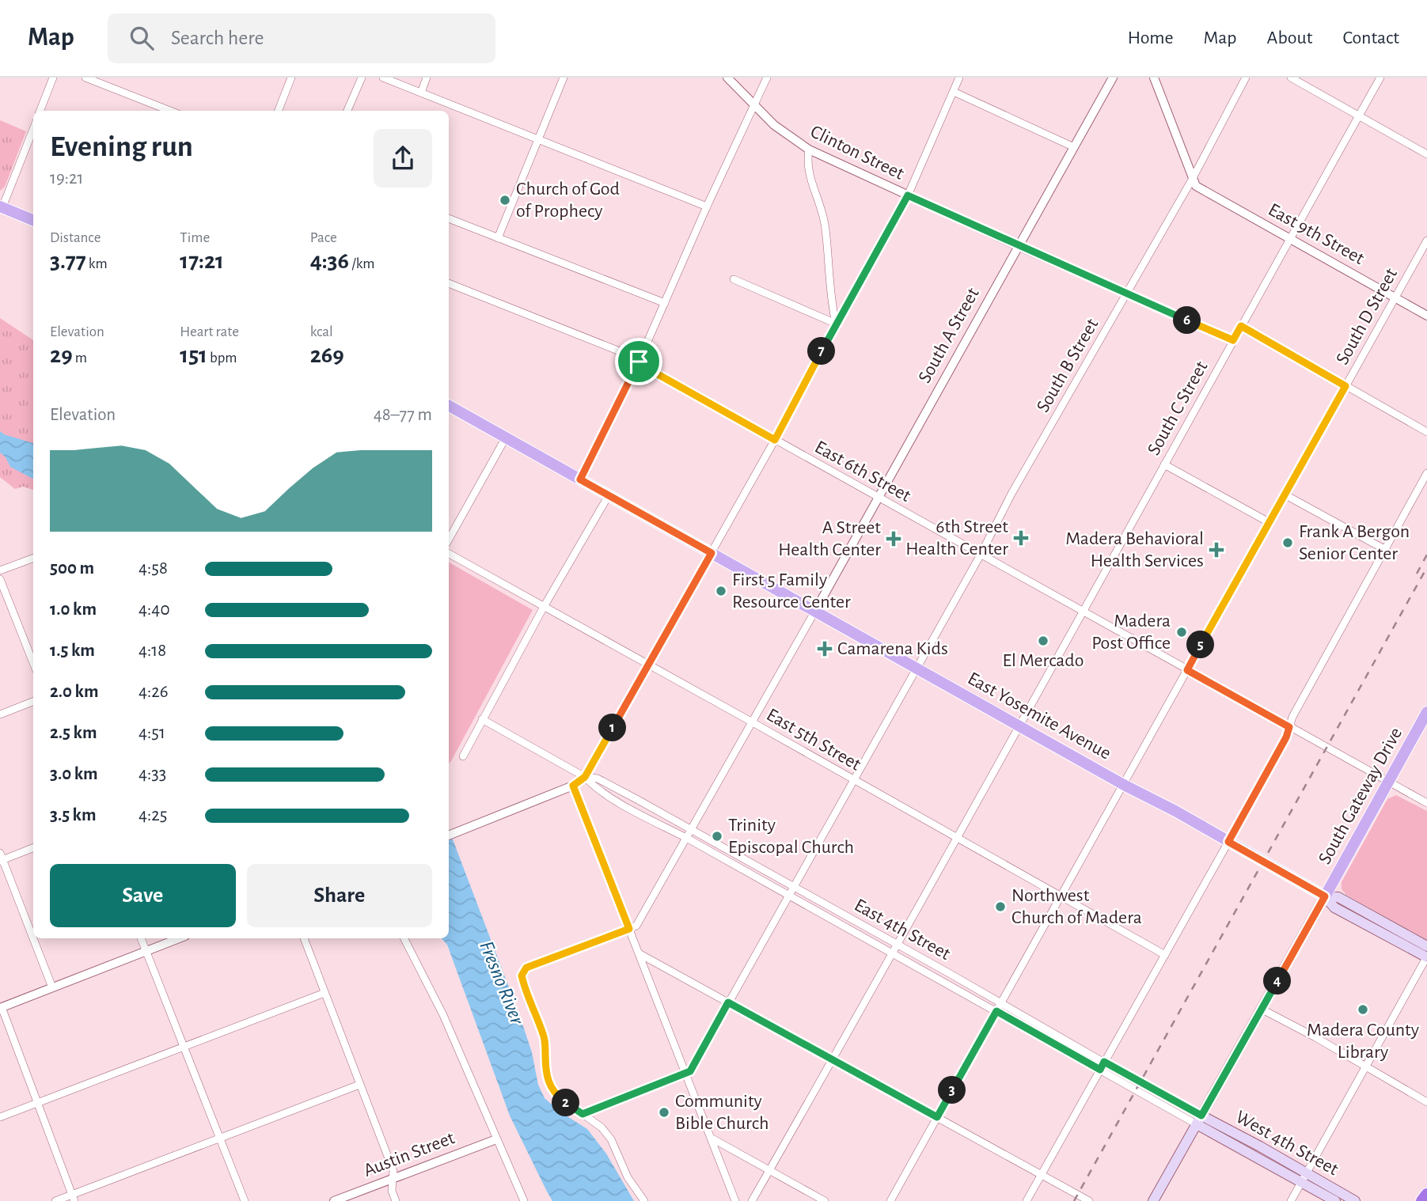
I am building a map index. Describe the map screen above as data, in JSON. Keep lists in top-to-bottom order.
{
  "streets": {
    "main road": ["East Yosemite Avenue", "South Gateway Drive", "West 4th Street"],
    "street": [
      "Clinton Street",
      "East 9th Street",
      "South D Street",
      "South A Street",
      "South B Street",
      "South C Street",
      "East 6th Street",
      "East 5th Street",
      "East 4th Street",
      "Austin Street"
    ]
  },
  "crossings": [
    ["Clinton Street", "South A Street"],
    ["Clinton Street", "South B Street"],
    ["Clinton Street", "South C Street"],
    ["East 9th Street", "South D Street"],
    ["East 9th Street", "South B Street"],
    ["East 9th Street", "South C Street"],
    ["South D Street", "East 6th Street"],
    ["South D Street", "East Yosemite Avenue"],
    ["South D Street", "East 5th Street"],
    ["South D Street", "East 4th Street"],
    ["South A Street", "East 6th Street"],
    ["South A Street", "East Yosemite Avenue"],
    ["South B Street", "East 6th Street"],
    ["South B Street", "East Yosemite Avenue"],
    ["South B Street", "East 5th Street"],
    ["South B Street", "East 4th Street"],
    ["South C Street", "East 6th Street"],
    ["South C Street", "East Yosemite Avenue"],
    ["South C Street", "East 5th Street"],
    ["South C Street", "East 4th Street"],
    ["East 6th Street", "South Gateway Drive"],
    ["East Yosemite Avenue", "South Gateway Drive"],
    ["East 4th Street", "West 4th Street"]
  ],
  "water": ["Fresno River"],
  "places": {
    "other": [
      "Church of God of Prophecy",
      "Frank A Bergon Senior Center",
      "First 5 Family Resource Center",
      "Madera Post Office",
      "El Mercado",
      "Trinity Episcopal Church",
      "Northwest Church of Madera",
      "Madera County Library",
      "Community Bible Church"
    ],
    "health": [
      "6th Street Health Center",
      "A Street Health Center",
      "Madera Behavioral Health Services",
      "Camarena Kids"
    ]
  },
  "page": {
    "header": "Map",
    "search": "Search here",
    "nav": [
      "Home",
      "Map",
      "About",
      "Contact"
    ],
    "heading": ["Evening run", "19:21"],
    "stats": [
      ["Distance", "3.77 km"],
      ["Time", "17:21"],
      ["Pace", "4:36 /km"],
      ["Elevation", "29 m"],
      ["Heart rate", "151 bpm"],
      ["kcal", "269"]
    ],
    "pins": [
      "6",
      "7",
      "5",
      "1",
      "4",
      "3",
      "2"
    ],
    "chart": ["Elevation", "48–77 m"],
    "list": [
      {
        "name": "500 m",
        "note": "4:58"
      },
      {
        "name": "1.0 km",
        "note": "4:40"
      },
      {
        "name": "1.5 km",
        "note": "4:18"
      },
      {
        "name": "2.0 km",
        "note": "4:26"
      },
      {
        "name": "2.5 km",
        "note": "4:51"
      },
      {
        "name": "3.0 km",
        "note": "4:33"
      },
      {
        "name": "3.5 km",
        "note": "4:25"
      }
    ],
    "buttons": ["Save", "Share"]
  }
}
